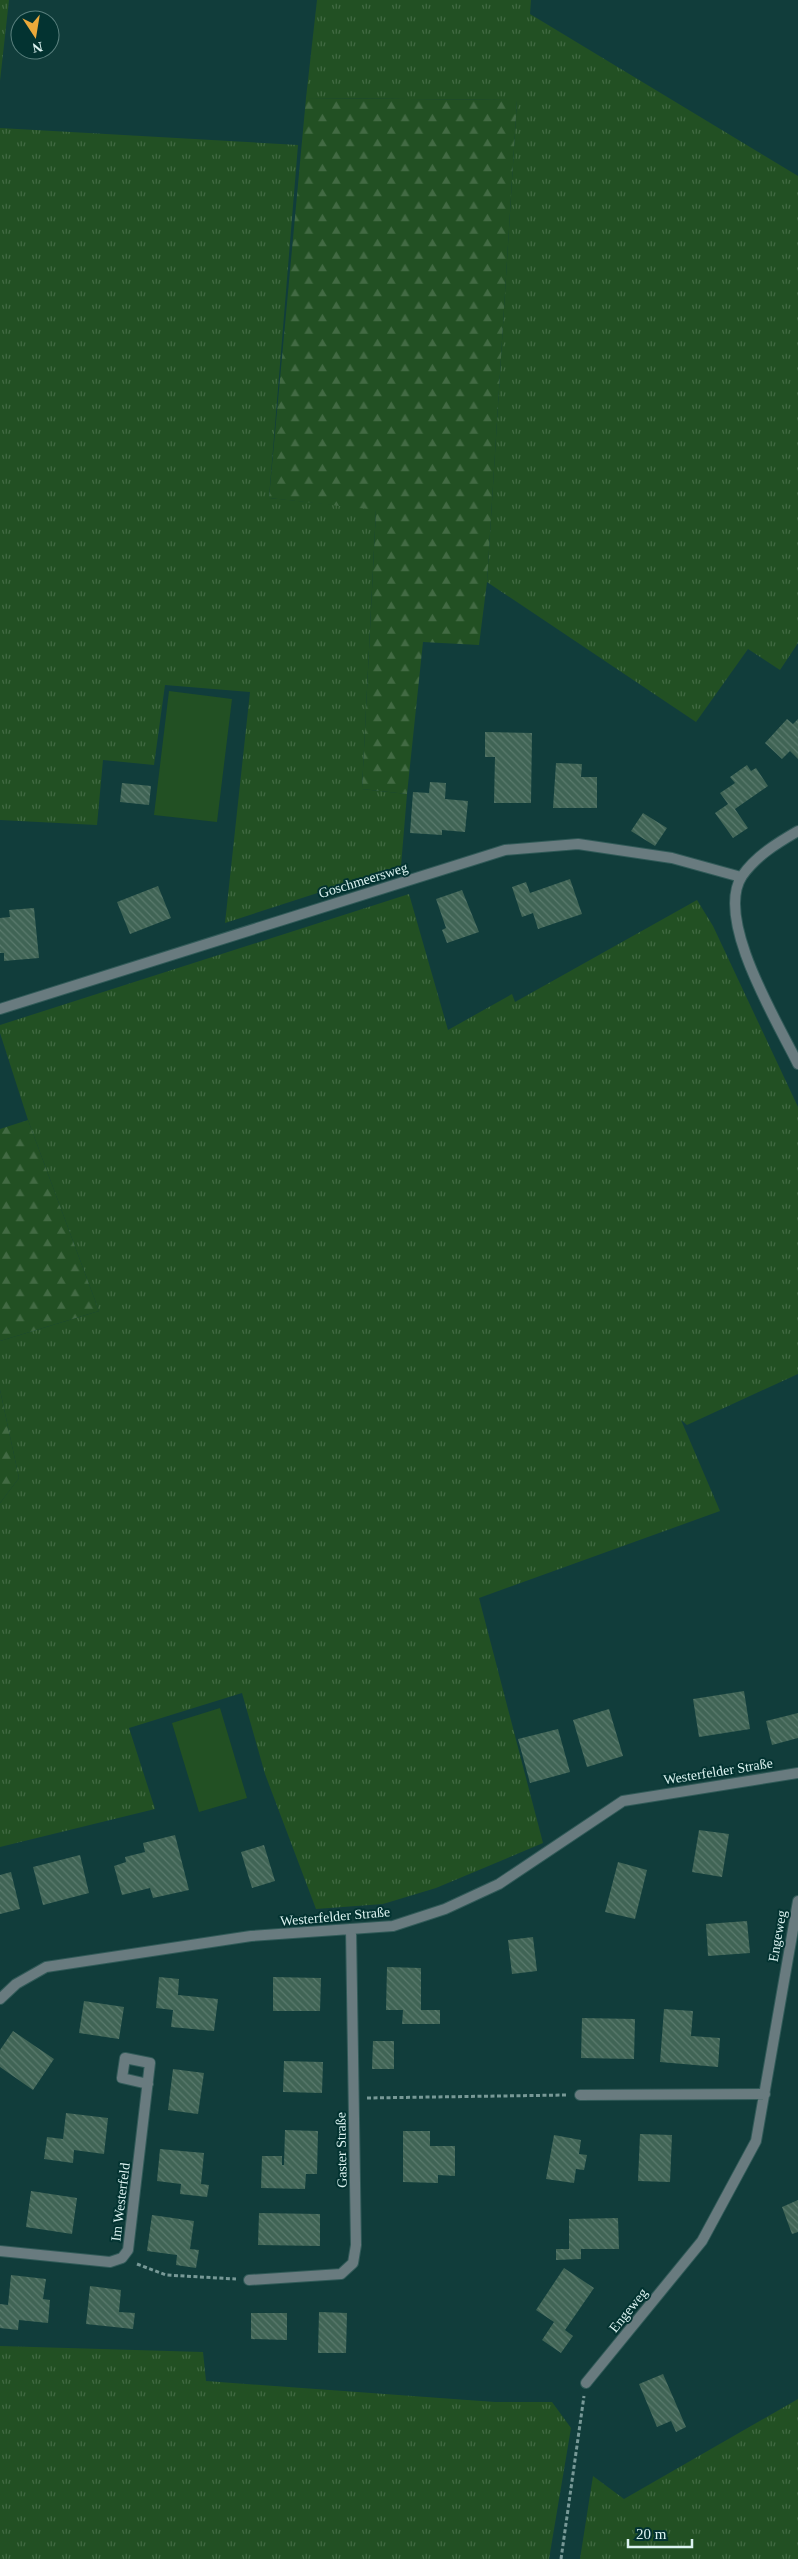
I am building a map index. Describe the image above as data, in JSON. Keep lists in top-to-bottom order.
{
  "streets": {
    "street": [
      "Goschmeersweg",
      "Westerfelder Straße",
      "Engeweg",
      "Gaster Straße",
      "Im Westerfeld"
    ]
  },
  "crossings": [
    ["Westerfelder Straße", "Gaster Straße"]
  ],
  "scale_bar": "20 m",
  "north": "bottom"
}
